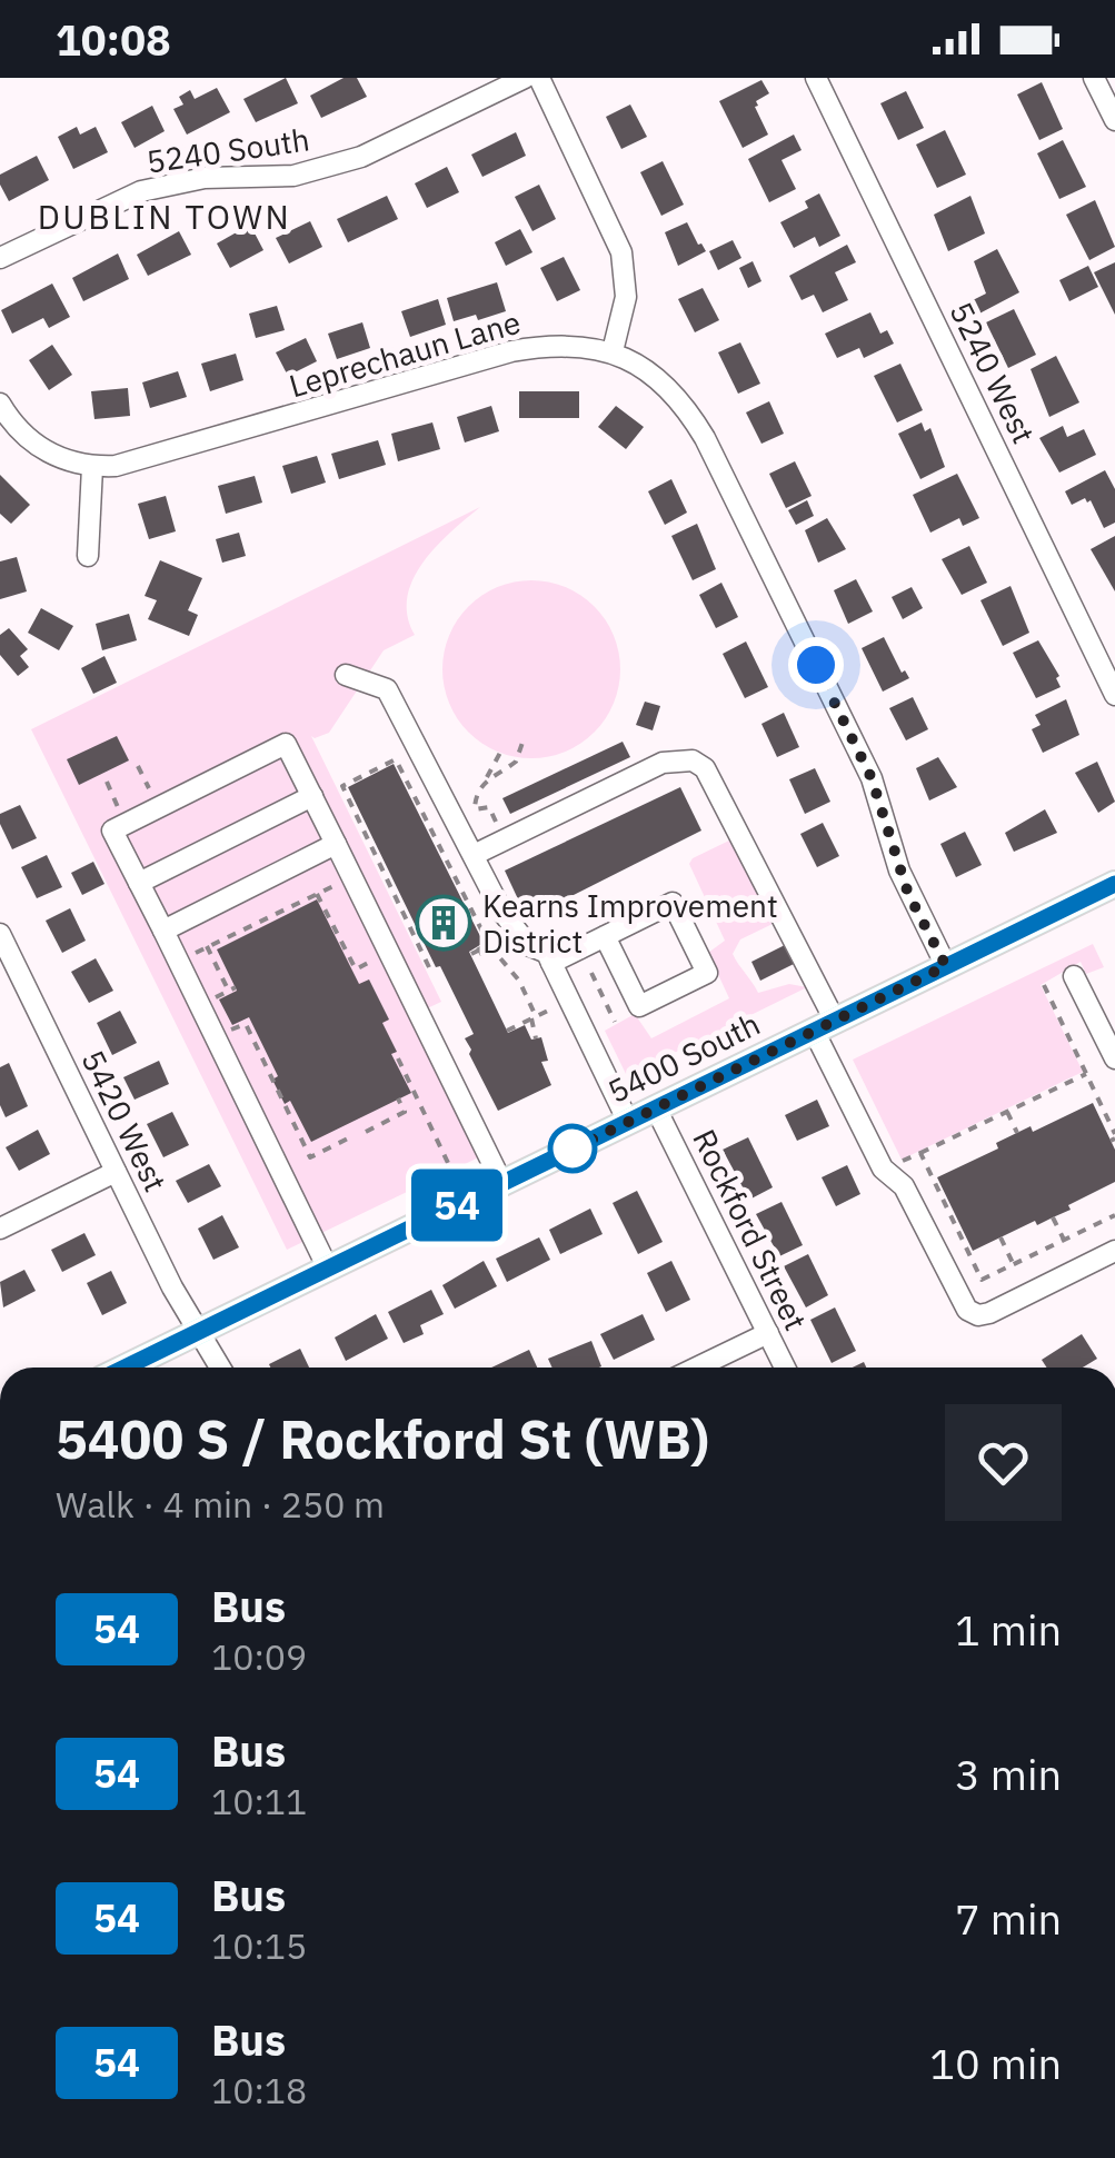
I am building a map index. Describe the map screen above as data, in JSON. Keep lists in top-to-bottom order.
{
  "streets": {
    "main road": ["5400 South"],
    "street": [
      "5240 South",
      "Leprechaun Lane",
      "5240 West",
      "5420 West",
      "Rockford Street"
    ]
  },
  "crossings": [
    ["Leprechaun Lane", "5400 South"],
    ["5400 South", "5420 West"],
    ["5400 South", "Rockford Street"]
  ],
  "districts": ["DUBLIN TOWN"],
  "places": {
    "building": ["Kearns Improvement District"]
  },
  "lines": ["bus line 54"],
  "page": {
    "status": "10:08",
    "on_map": "54",
    "heading": ["5400 S / Rockford St (WB)", "Walk · 4 min · 250 m"],
    "list": [
      {
        "mark": "54",
        "name": "Bus",
        "note": "10:09",
        "value": "1 min"
      },
      {
        "mark": "54",
        "name": "Bus",
        "note": "10:11",
        "value": "3 min"
      },
      {
        "mark": "54",
        "name": "Bus",
        "note": "10:15",
        "value": "7 min"
      },
      {
        "mark": "54",
        "name": "Bus",
        "note": "10:18",
        "value": "10 min"
      }
    ]
  }
}
